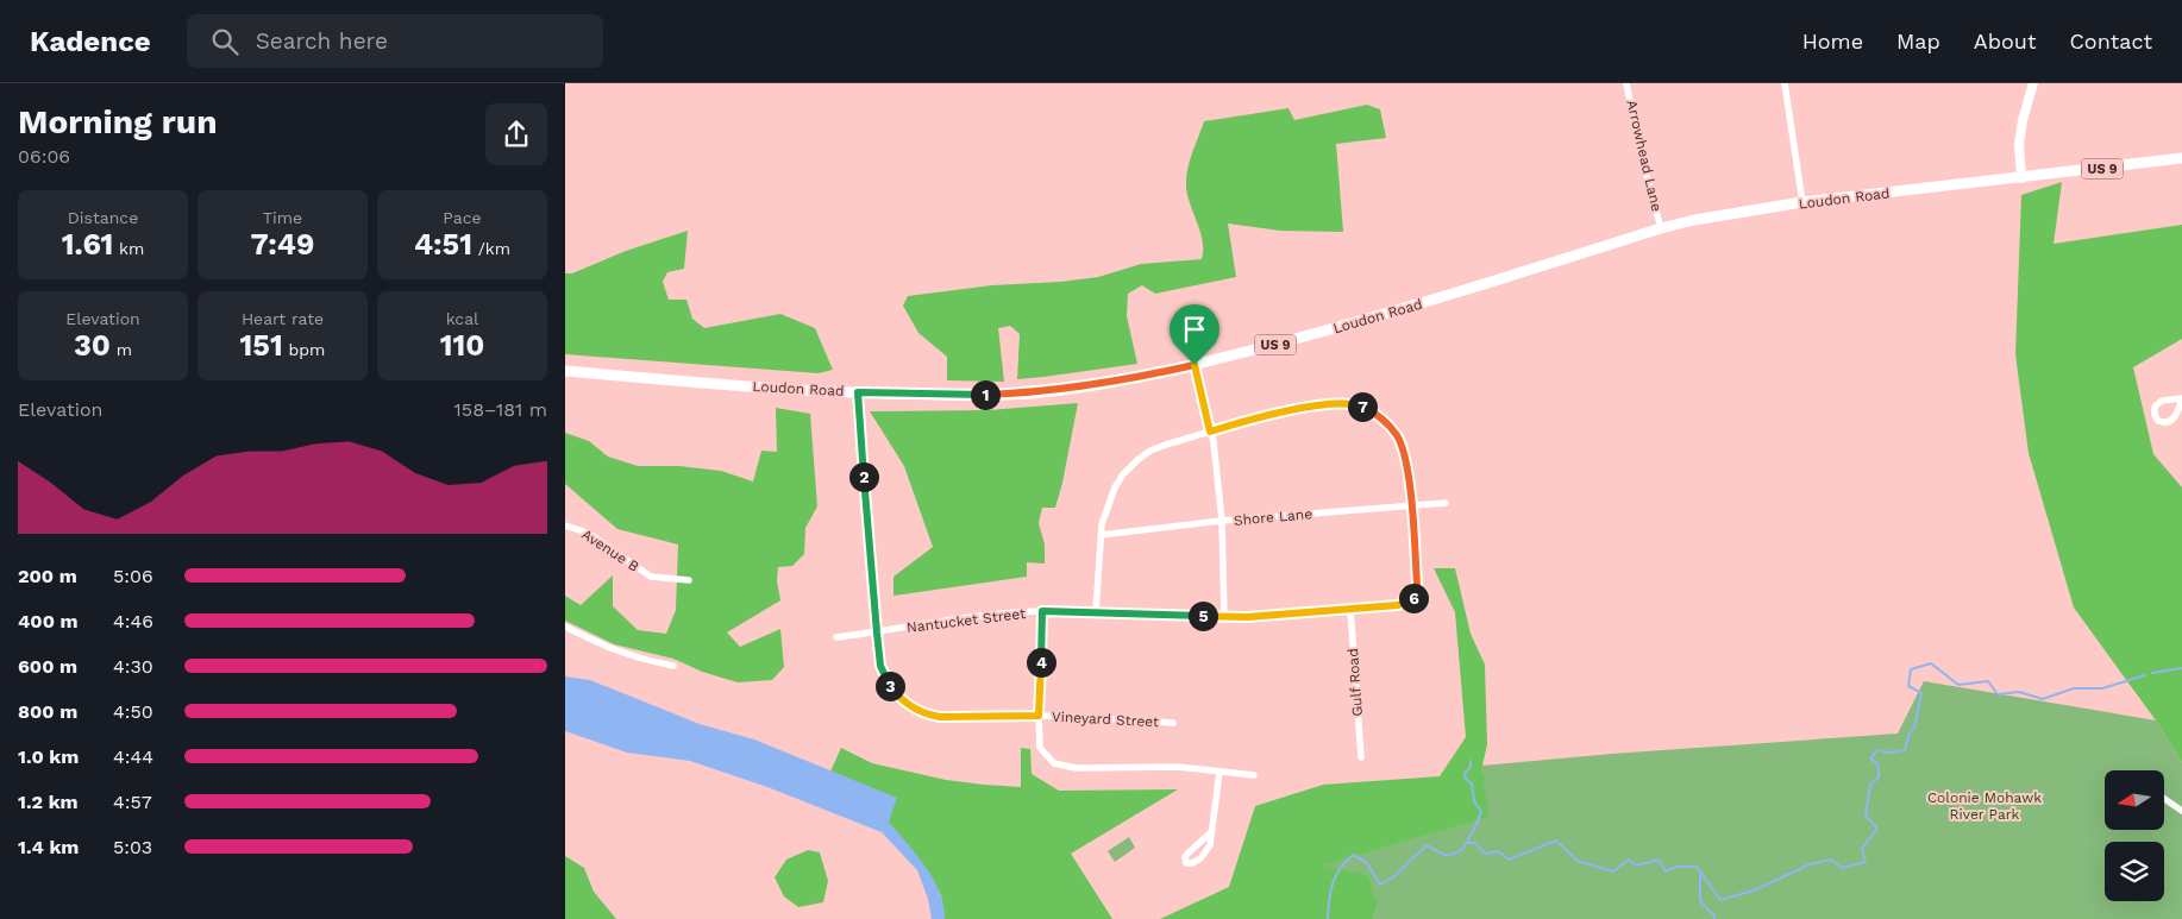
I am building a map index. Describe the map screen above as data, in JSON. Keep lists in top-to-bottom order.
{
  "streets": {
    "main road": ["US 9", "Loudon Road"],
    "street": [
      "Arrowhead Lane",
      "Shore Lane",
      "Avenue B",
      "Nantucket Street",
      "Gulf Road",
      "Vineyard Street"
    ]
  },
  "crossings": [
    ["Arrowhead Lane", "Loudon Road"],
    ["Shore Lane", "Nantucket Street"],
    ["Nantucket Street", "Gulf Road"],
    ["Nantucket Street", "Vineyard Street"]
  ],
  "parks": ["Colonie Mohawk River Park"],
  "north": "left",
  "page": {
    "header": "Kadence",
    "search": "Search here",
    "nav": [
      "Home",
      "Map",
      "About",
      "Contact"
    ],
    "heading": ["Morning run", "06:06"],
    "stats": [
      ["Distance", "1.61 km"],
      ["Time", "7:49"],
      ["Pace", "4:51 /km"],
      ["Elevation", "30 m"],
      ["Heart rate", "151 bpm"],
      ["kcal", "110"]
    ],
    "pins": [
      "1",
      "7",
      "2",
      "6",
      "5",
      "4",
      "3"
    ],
    "chart": ["Elevation", "158–181 m"],
    "list": [
      {
        "name": "200 m",
        "note": "5:06"
      },
      {
        "name": "400 m",
        "note": "4:46"
      },
      {
        "name": "600 m",
        "note": "4:30"
      },
      {
        "name": "800 m",
        "note": "4:50"
      },
      {
        "name": "1.0 km",
        "note": "4:44"
      },
      {
        "name": "1.2 km",
        "note": "4:57"
      },
      {
        "name": "1.4 km",
        "note": "5:03"
      }
    ]
  }
}
